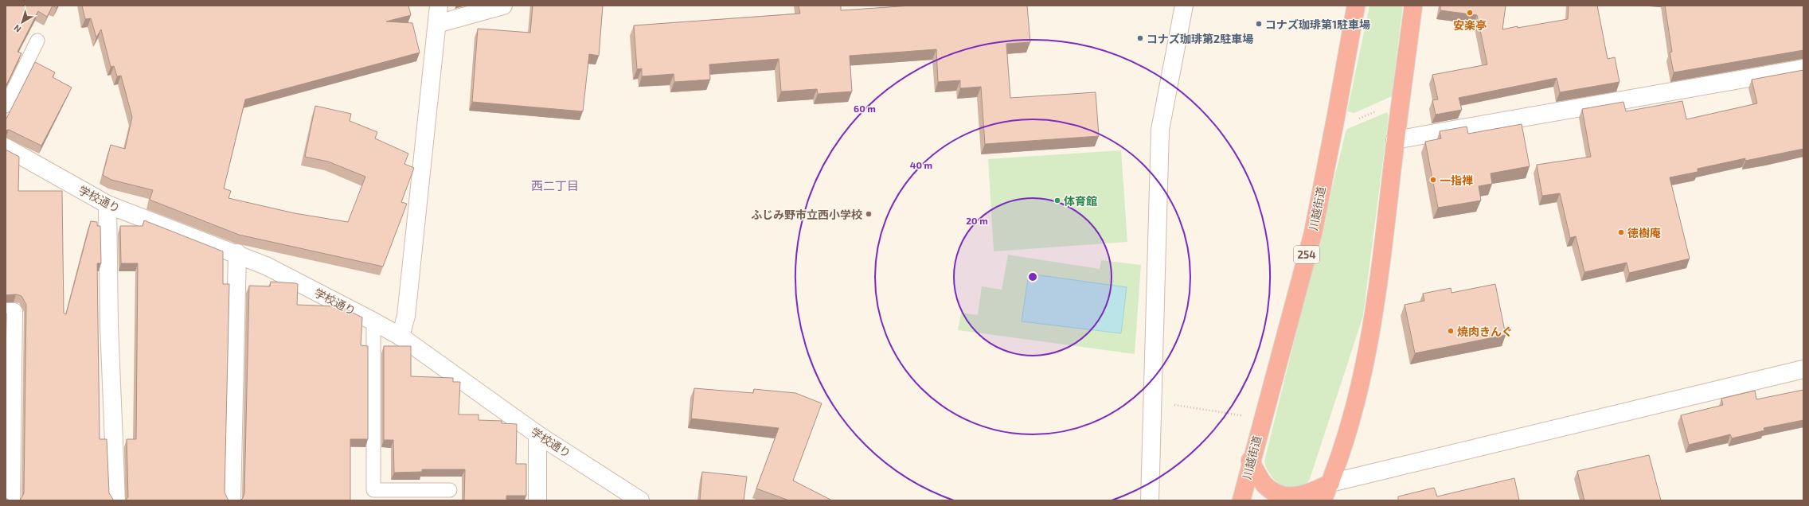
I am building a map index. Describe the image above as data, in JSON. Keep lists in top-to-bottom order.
{
  "streets": {
    "highway": ["川越街道", "254"],
    "street": ["学校通り"]
  },
  "districts": ["西二丁目"],
  "places": [
    "安楽亭",
    "コナズ珈琲第1駐車場",
    "コナズ珈琲第2駐車場",
    "一指禅",
    "体育館",
    "ふじみ野市立西小学校",
    "徳樹庵",
    "焼肉きんぐ"
  ],
  "north": "bottom left",
  "rings": ["60 m", "40 m", "20 m"]
}
